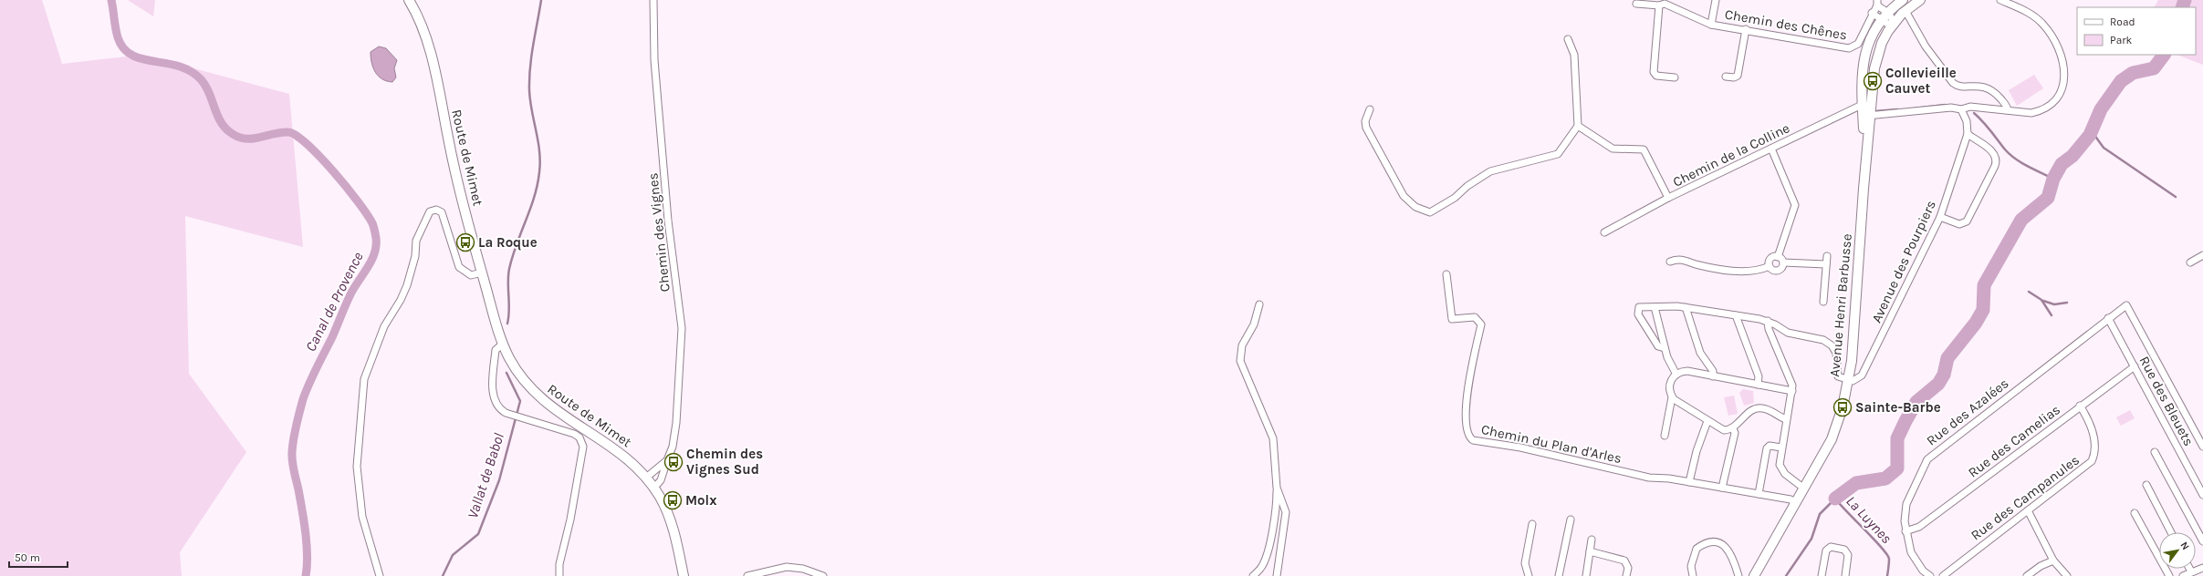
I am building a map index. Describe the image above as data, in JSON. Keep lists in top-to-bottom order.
{
  "streets": {
    "main road": ["Route de Mimet", "Avenue Henri Barbusse"],
    "street": [
      "Chemin des Chênes",
      "Chemin de la Colline",
      "Chemin des Vignes",
      "Avenue des Pourpiers",
      "Rue des Bleuets",
      "Rue des Azalées",
      "Rue des Camelias",
      "Chemin du Plan d'Arles",
      "Rue des Campanules"
    ]
  },
  "crossings": [
    ["Chemin de la Colline", "Avenue Henri Barbusse"],
    ["Route de Mimet", "Chemin des Vignes"],
    ["Avenue des Pourpiers", "Avenue Henri Barbusse"],
    ["Avenue Henri Barbusse", "Chemin du Plan d'Arles"],
    ["Rue des Bleuets", "Rue des Azalées"],
    ["Rue des Bleuets", "Rue des Camelias"],
    ["Rue des Azalées", "Rue des Camelias"],
    ["Rue des Camelias", "Rue des Campanules"]
  ],
  "water": ["Canal de Provence", "Vallat de Babol", "La Luynes"],
  "places": {
    "bus stop": [
      "Collevieille Cauvet",
      "La Roque",
      "Sainte-Barbe",
      "Chemin des Vignes Sud",
      "Molx"
    ]
  },
  "legend": ["Road", "Park"],
  "scale_bar": "50 m",
  "north": "top right"
}
